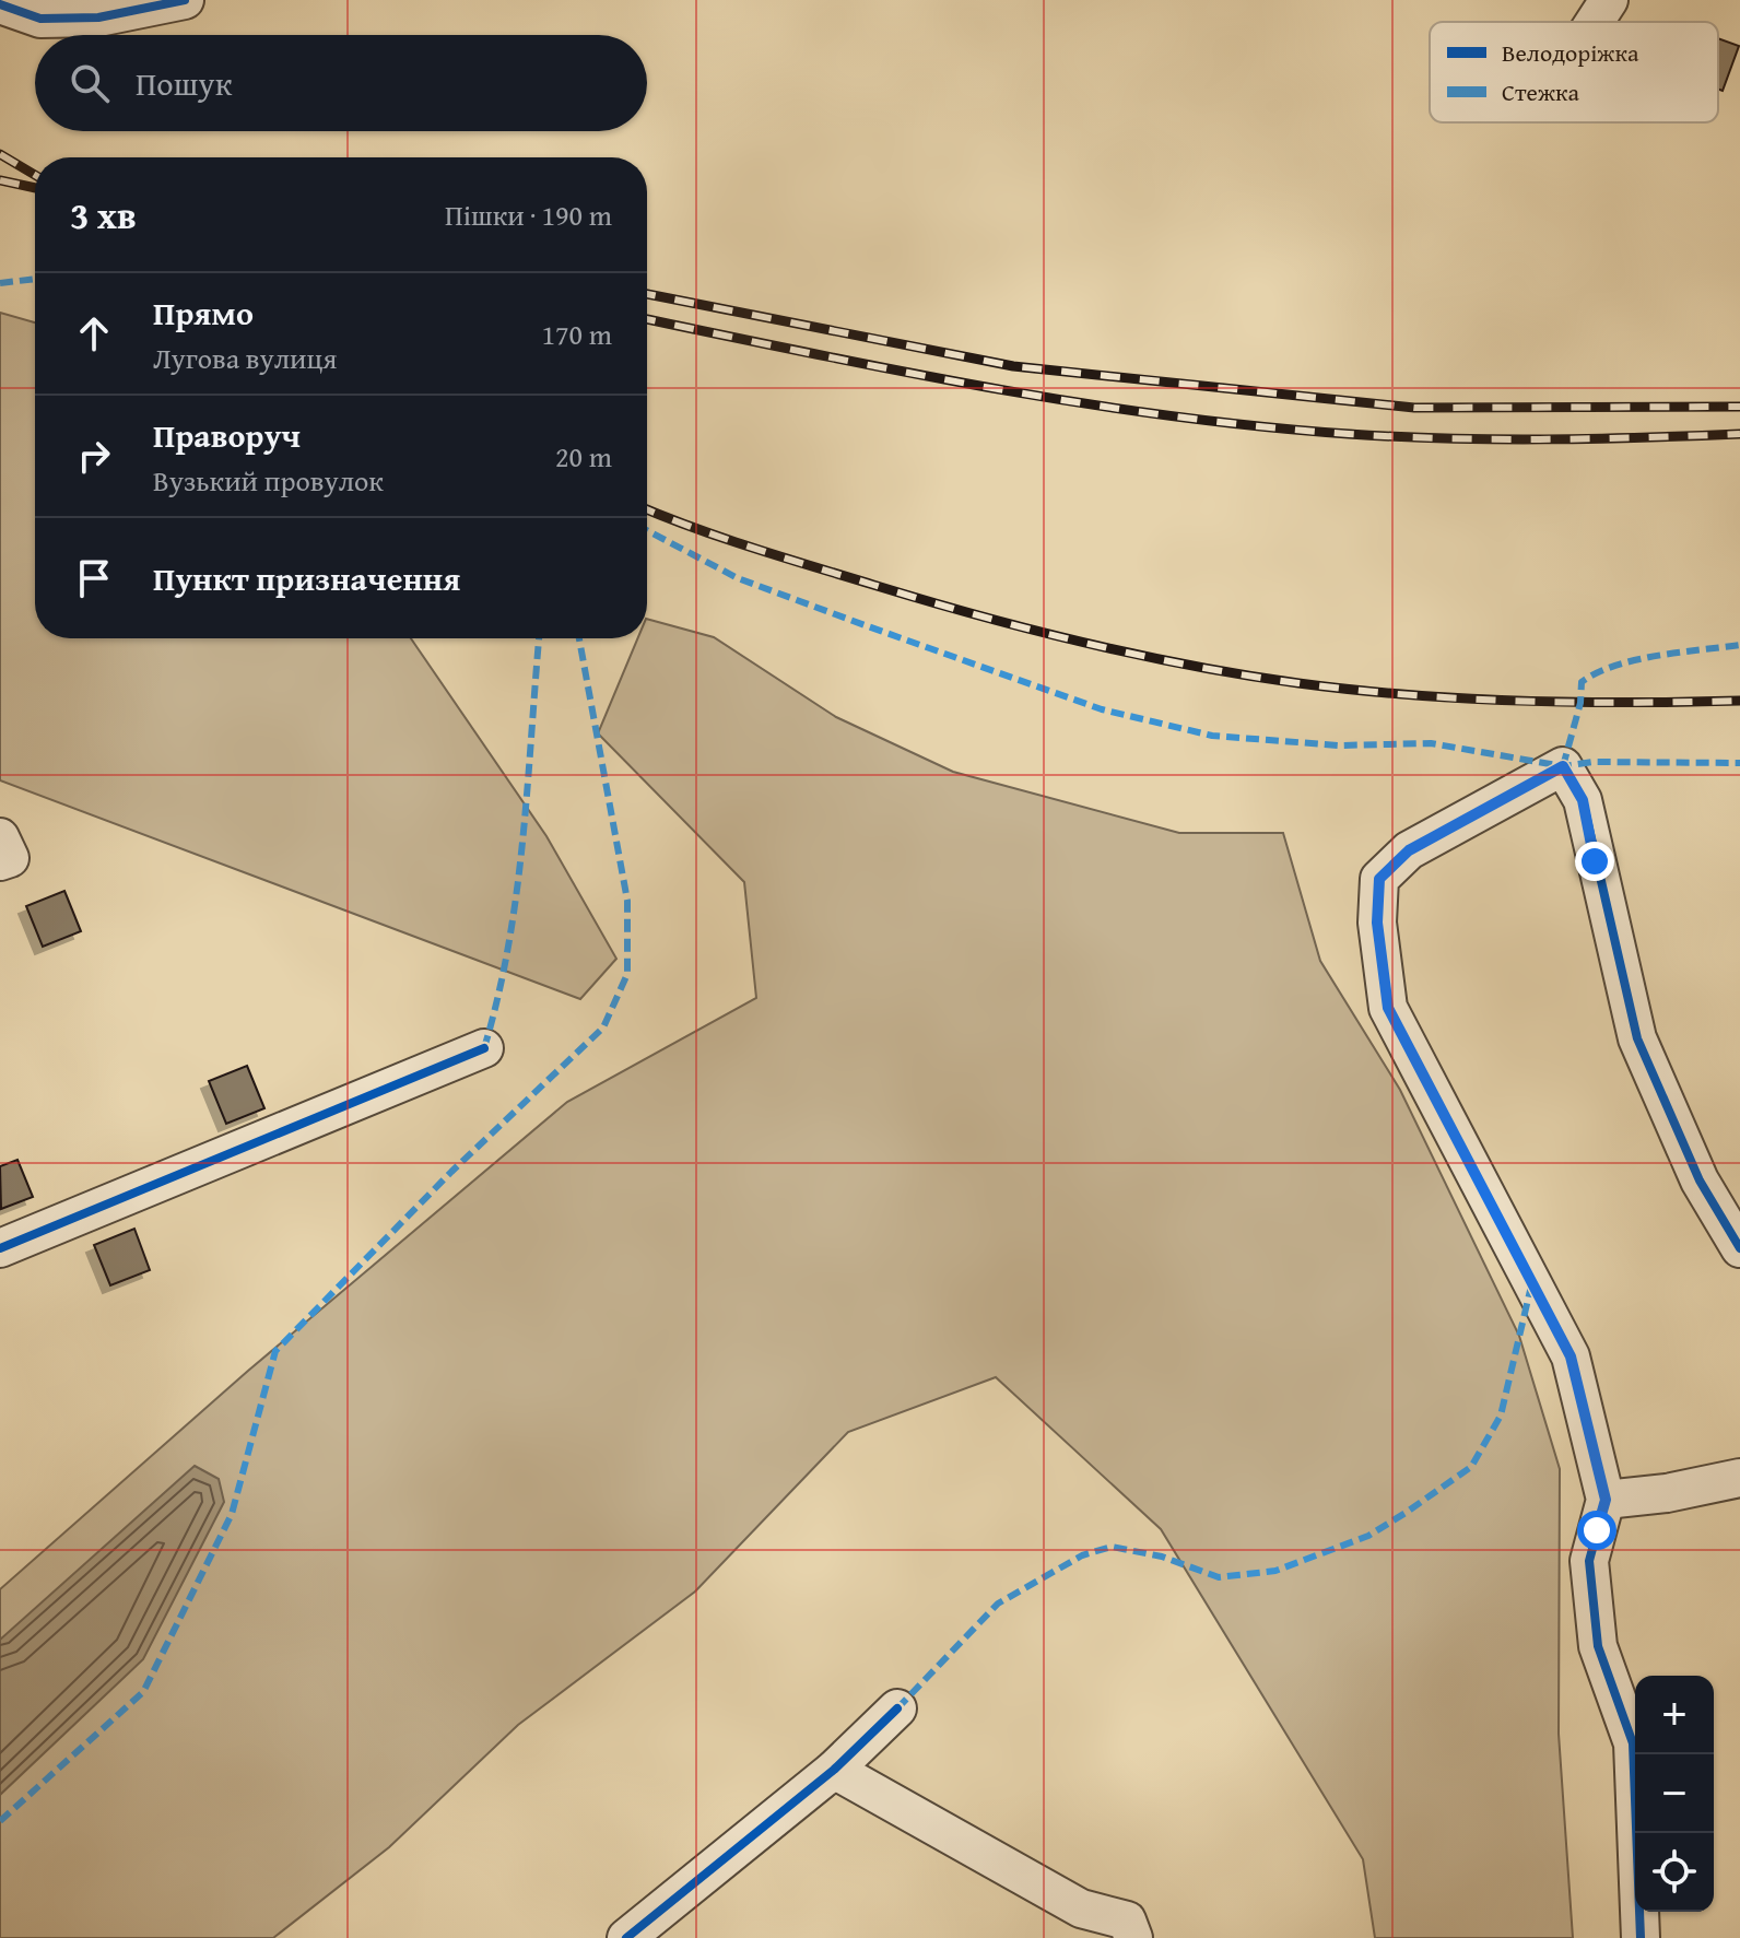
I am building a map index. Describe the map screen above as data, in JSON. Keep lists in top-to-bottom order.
{
  "legend": ["Велодоріжка", "Стежка"],
  "page": {
    "search": "Пошук",
    "heading": ["3 хв", "Пішки · 190 m"],
    "list": [
      ["Прямо", "Лугова вулиця", "170 m"],
      ["Праворуч", "Вузький провулок", "20 m"],
      "Пункт призначення"
    ],
    "map_buttons": ["+", "−"]
  }
}
